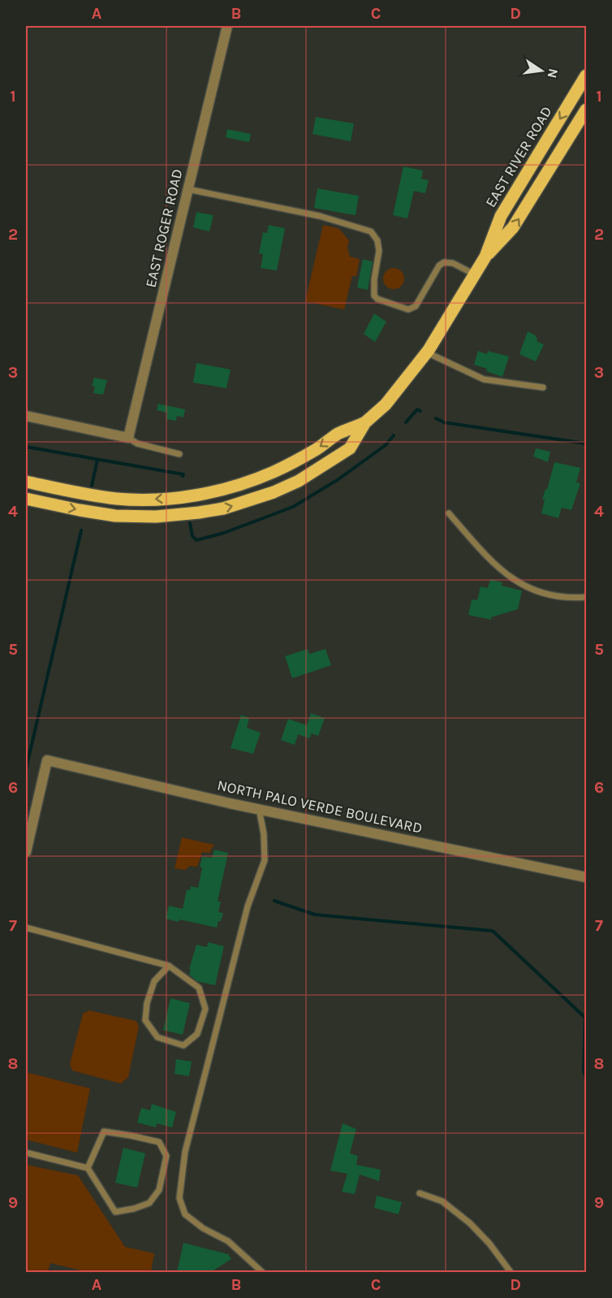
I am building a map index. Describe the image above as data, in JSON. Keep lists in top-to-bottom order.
{
  "streets": {
    "main road": ["EAST RIVER ROAD"],
    "street": ["EAST ROGER ROAD", "NORTH PALO VERDE BOULEVARD"]
  },
  "north": "right",
  "grid": {
    "columns": [
      "A",
      "B",
      "C",
      "D"
    ],
    "rows": [
      "1",
      "2",
      "3",
      "4",
      "5",
      "6",
      "7",
      "8",
      "9"
    ]
  }
}
